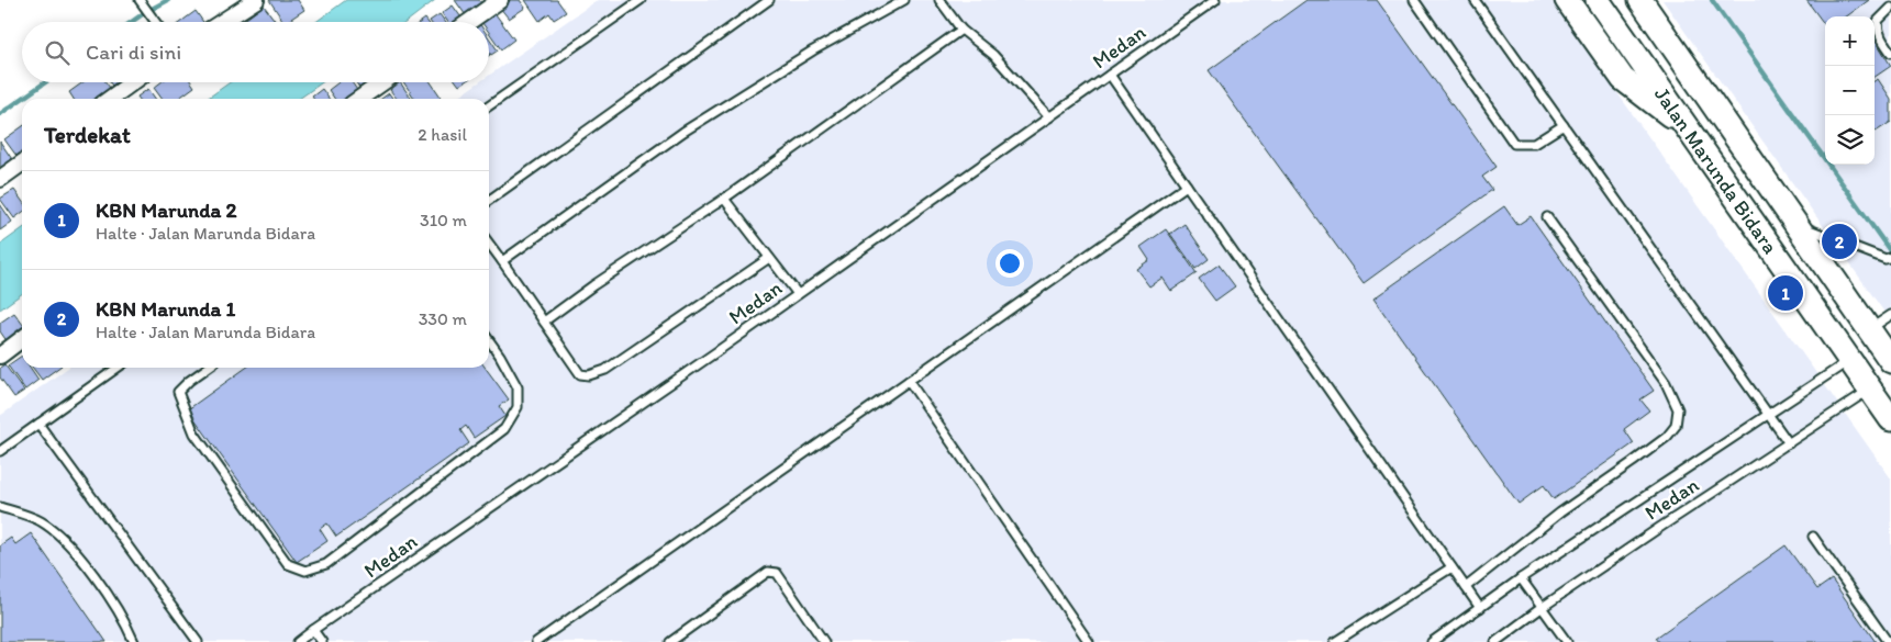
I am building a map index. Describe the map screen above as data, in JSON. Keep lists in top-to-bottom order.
{
  "streets": {
    "main road": ["Jalan Marunda Bidara"],
    "lane": ["Medan"]
  },
  "crossings": [
    ["Medan", "Jalan Marunda Bidara"]
  ],
  "page": {
    "map_buttons": ["+", "−"],
    "search": "Cari di sini",
    "heading": ["Terdekat", "2 hasil"],
    "list": [
      {
        "mark": "1",
        "name": "KBN Marunda 2",
        "note": "Halte · Jalan Marunda Bidara",
        "value": "310 m"
      },
      {
        "mark": "2",
        "name": "KBN Marunda 1",
        "note": "Halte · Jalan Marunda Bidara",
        "value": "330 m"
      }
    ],
    "pins": ["2", "1"]
  }
}
